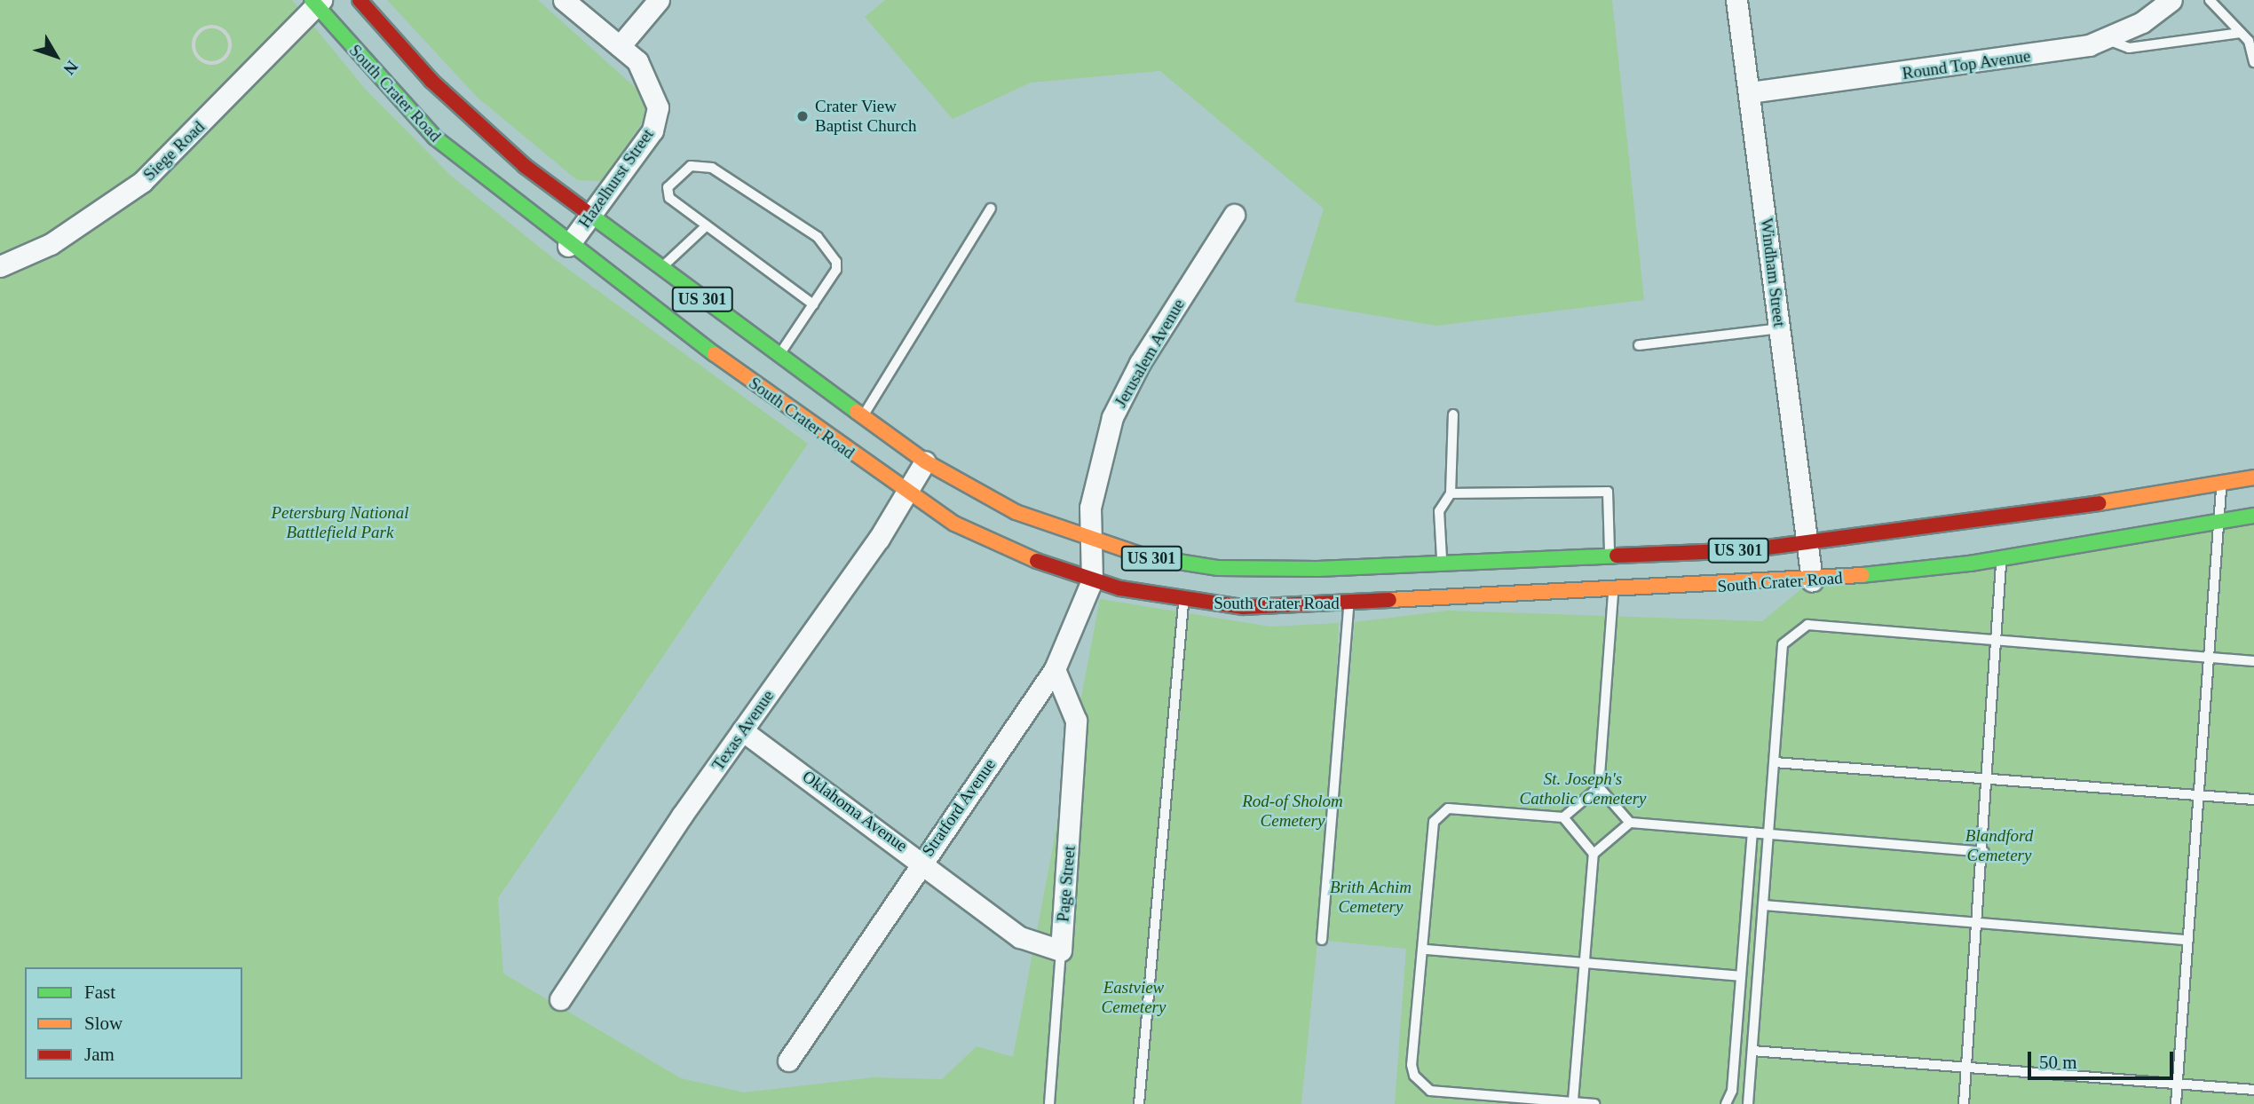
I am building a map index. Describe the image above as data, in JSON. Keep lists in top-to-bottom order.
{
  "streets": {
    "main road": ["South Crater Road", "US 301"],
    "street": [
      "Round Top Avenue",
      "Siege Road",
      "Hazelhurst Street",
      "Windham Street",
      "Jerusalem Avenue",
      "Texas Avenue",
      "Stratford Avenue",
      "Oklahoma Avenue",
      "Page Street"
    ]
  },
  "crossings": [
    ["Round Top Avenue", "Windham Street"],
    ["South Crater Road", "Siege Road"],
    ["South Crater Road", "Hazelhurst Street"],
    ["South Crater Road", "Windham Street"],
    ["South Crater Road", "Jerusalem Avenue"],
    ["South Crater Road", "Texas Avenue"],
    ["South Crater Road", "Stratford Avenue"],
    ["Jerusalem Avenue", "Stratford Avenue"],
    ["Texas Avenue", "Oklahoma Avenue"],
    ["Stratford Avenue", "Oklahoma Avenue"],
    ["Stratford Avenue", "Page Street"],
    ["Oklahoma Avenue", "Page Street"]
  ],
  "parks": [
    "Petersburg National Battlefield Park",
    "St. Joseph's Catholic Cemetery",
    "Rod-of Sholom Cemetery",
    "Blandford Cemetery",
    "Brith Achim Cemetery",
    "Eastview Cemetery"
  ],
  "places": ["Crater View Baptist Church"],
  "legend": ["Fast", "Slow", "Jam"],
  "scale_bar": "50 m",
  "north": "bottom right"
}
